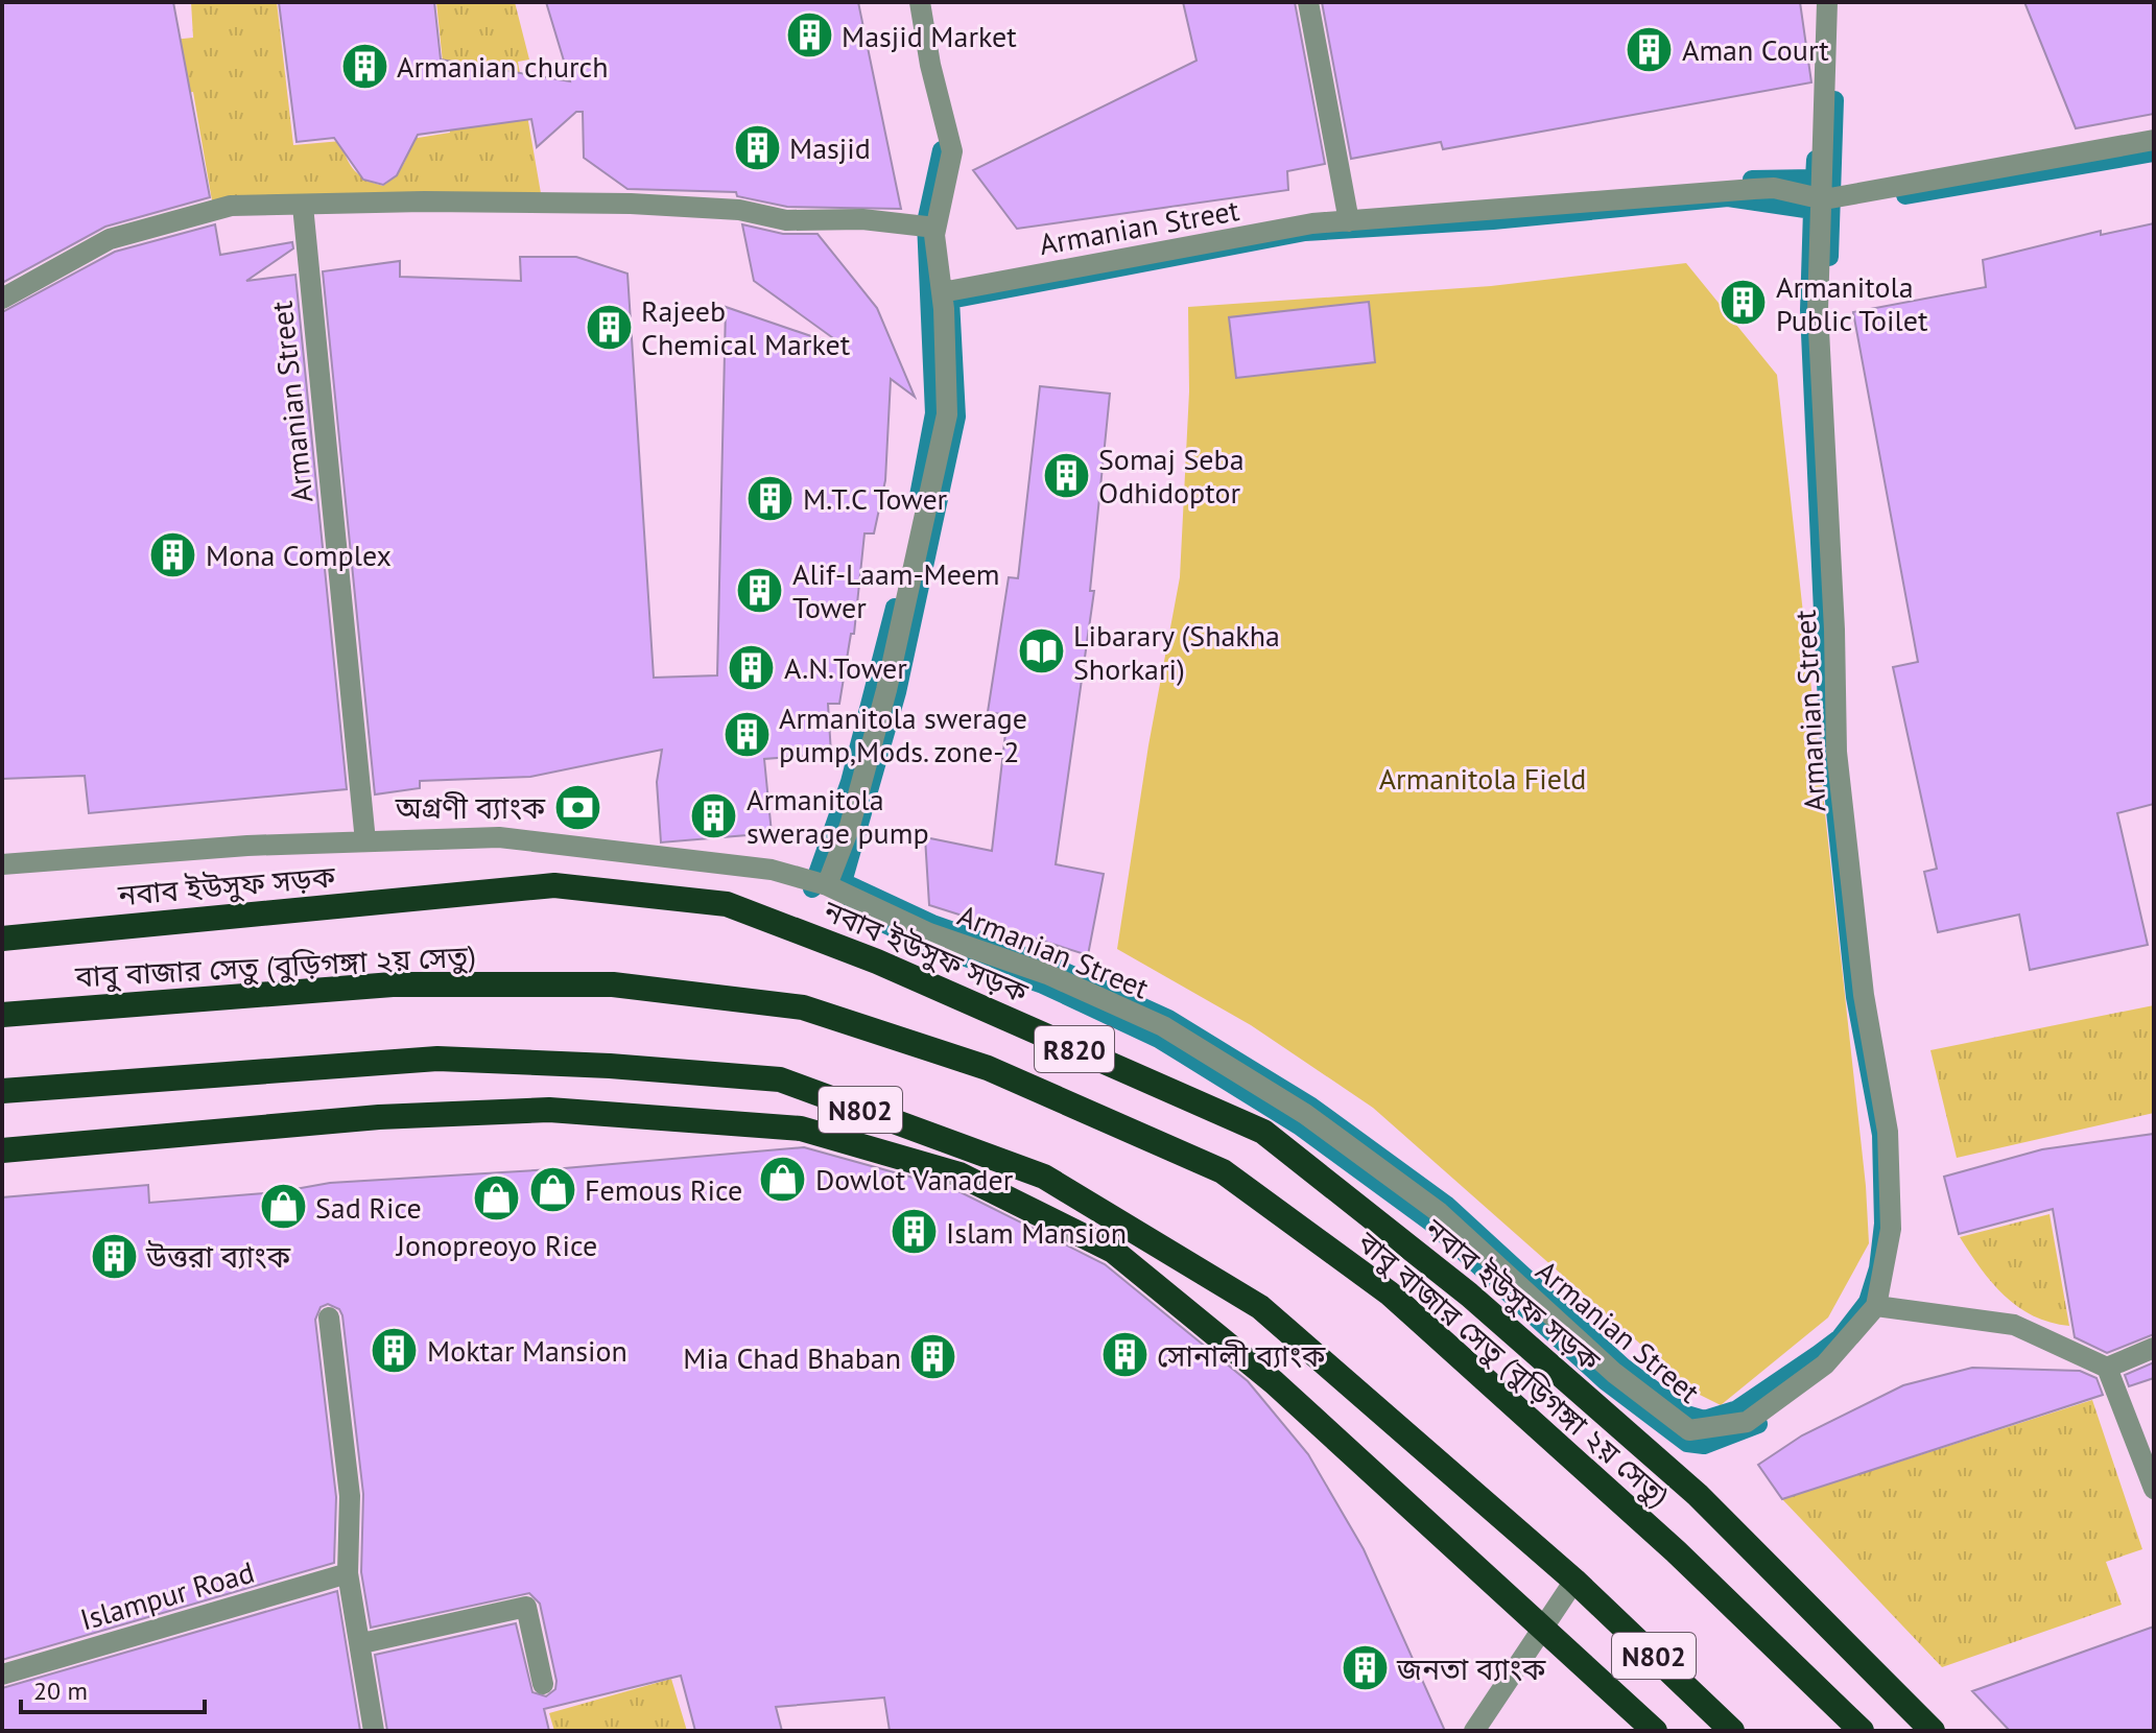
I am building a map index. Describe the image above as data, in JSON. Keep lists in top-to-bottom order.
{
  "streets": {
    "highway": [
      "নবাব ইউসুফ সড়ক",
      "বাবু বাজার সেতু (বুড়িগঙ্গা ২য় সেতু)",
      "R820",
      "N802"
    ],
    "street": ["Armanian Street", "Islampur Road"]
  },
  "parks": ["Armanitola Field"],
  "places": {
    "building": [
      "Masjid Market",
      "Aman Court",
      "Armanian church",
      "Masjid",
      "Armanitola Public Toilet",
      "Rajeeb Chemical Market",
      "Somaj Seba Odhidoptor",
      "M.T.C Tower",
      "Mona Complex",
      "Alif-Laam-Meem Tower",
      "A.N.Tower",
      "Armanitola swerage pump,Mods. zone-2",
      "Armanitola swerage pump",
      "Islam Mansion",
      "উত্তরা ব্যাংক",
      "Moktar Mansion",
      "সোনালী ব্যাংক",
      "Mia Chad Bhaban",
      "জনতা ব্যাংক"
    ],
    "library": ["Libarary (Shakha Shorkari)"],
    "bank": ["অগ্রণী ব্যাংক"],
    "shop": [
      "Dowlot Vanader",
      "Femous Rice",
      "Jonopreoyo Rice",
      "Sad Rice"
    ]
  },
  "scale_bar": "20 m"
}
